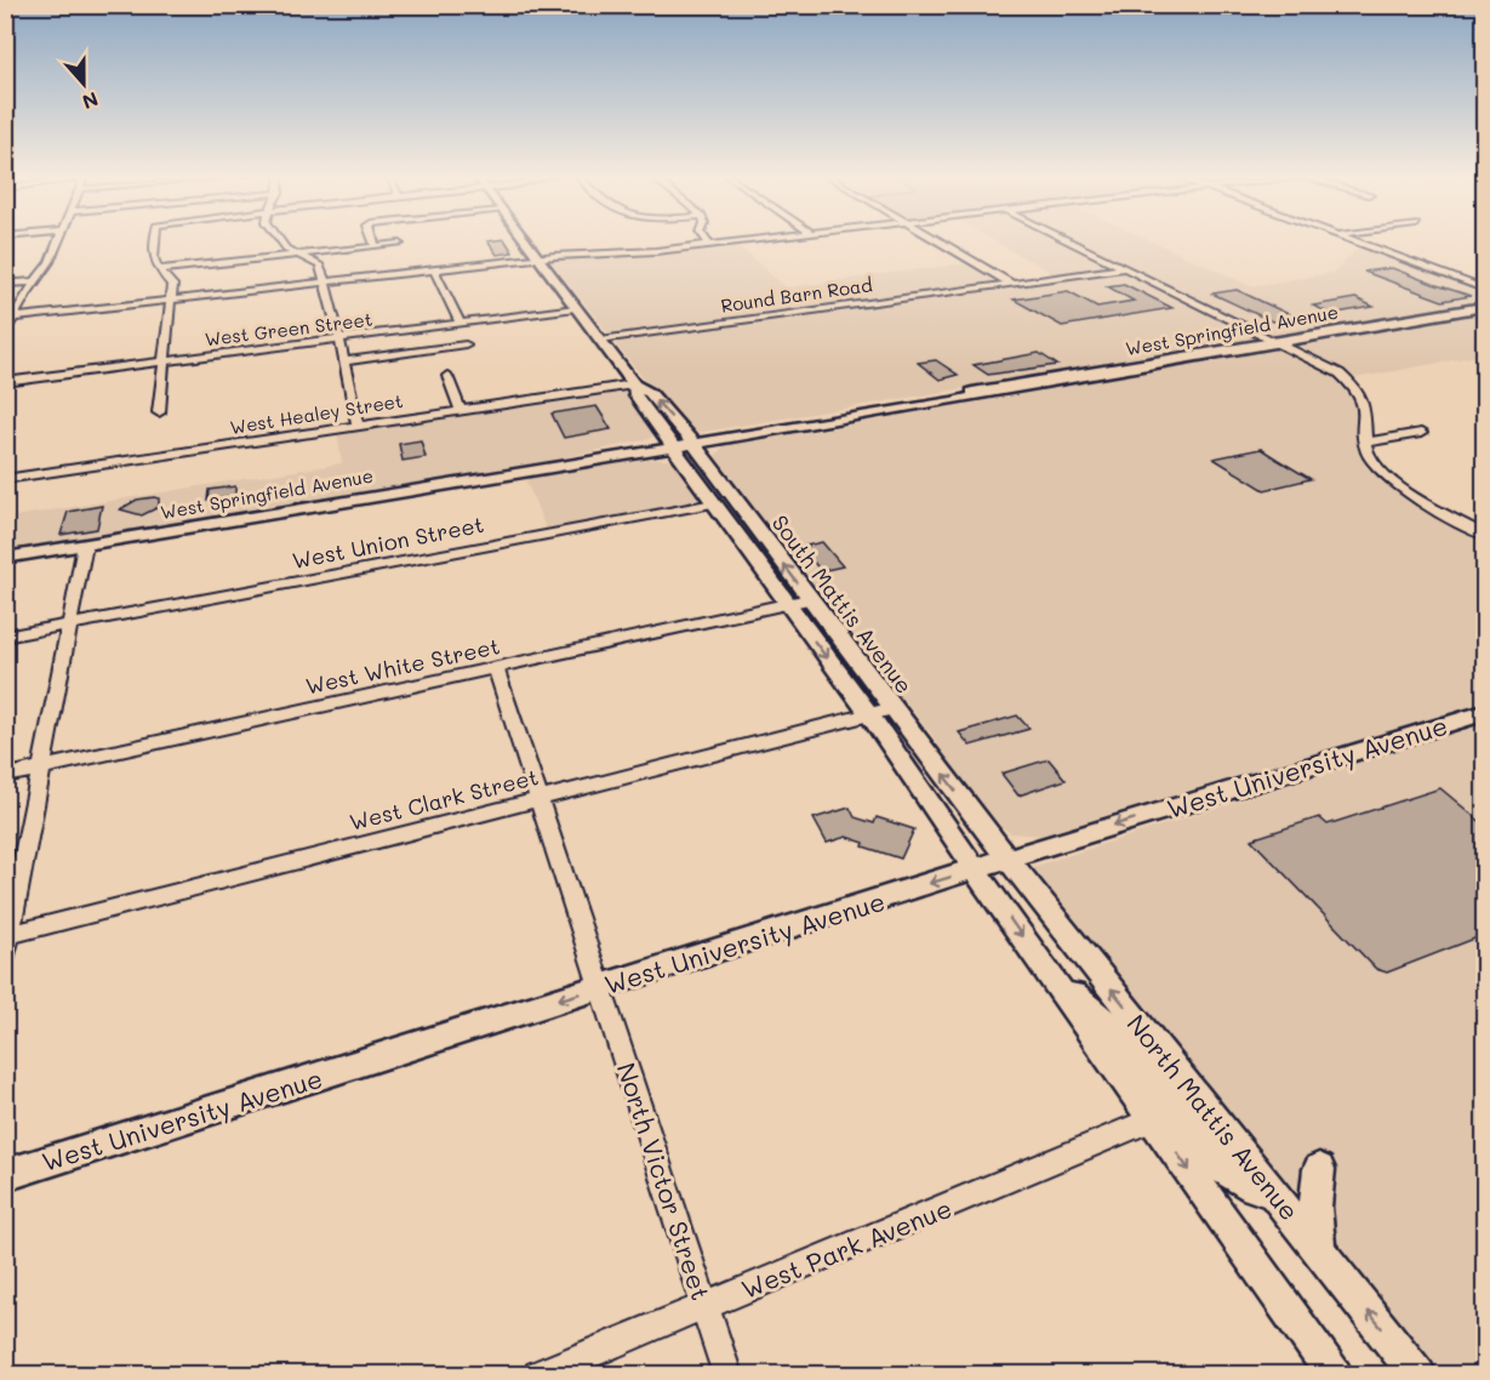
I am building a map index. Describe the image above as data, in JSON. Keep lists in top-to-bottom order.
{
  "streets": {
    "main road": [
      "West Springfield Avenue",
      "South Mattis Avenue",
      "West University Avenue",
      "North Mattis Avenue"
    ],
    "street": [
      "Round Barn Road",
      "West Green Street",
      "West Healey Street",
      "West Union Street",
      "West White Street",
      "West Clark Street",
      "North Victor Street",
      "West Park Avenue"
    ]
  },
  "crossings": [
    ["Round Barn Road", "South Mattis Avenue"],
    ["West Green Street", "South Mattis Avenue"],
    ["West Springfield Avenue", "South Mattis Avenue"],
    ["West Healey Street", "South Mattis Avenue"],
    ["West Union Street", "South Mattis Avenue"],
    ["South Mattis Avenue", "West White Street"],
    ["South Mattis Avenue", "West University Avenue"],
    ["South Mattis Avenue", "West Clark Street"],
    ["South Mattis Avenue", "North Mattis Avenue"],
    ["West White Street", "North Victor Street"],
    ["West University Avenue", "North Mattis Avenue"],
    ["West University Avenue", "North Victor Street"],
    ["West Clark Street", "North Victor Street"],
    ["North Mattis Avenue", "West Park Avenue"],
    ["North Victor Street", "West Park Avenue"]
  ],
  "one_way": ["West University Avenue"],
  "north": "bottom"
}
